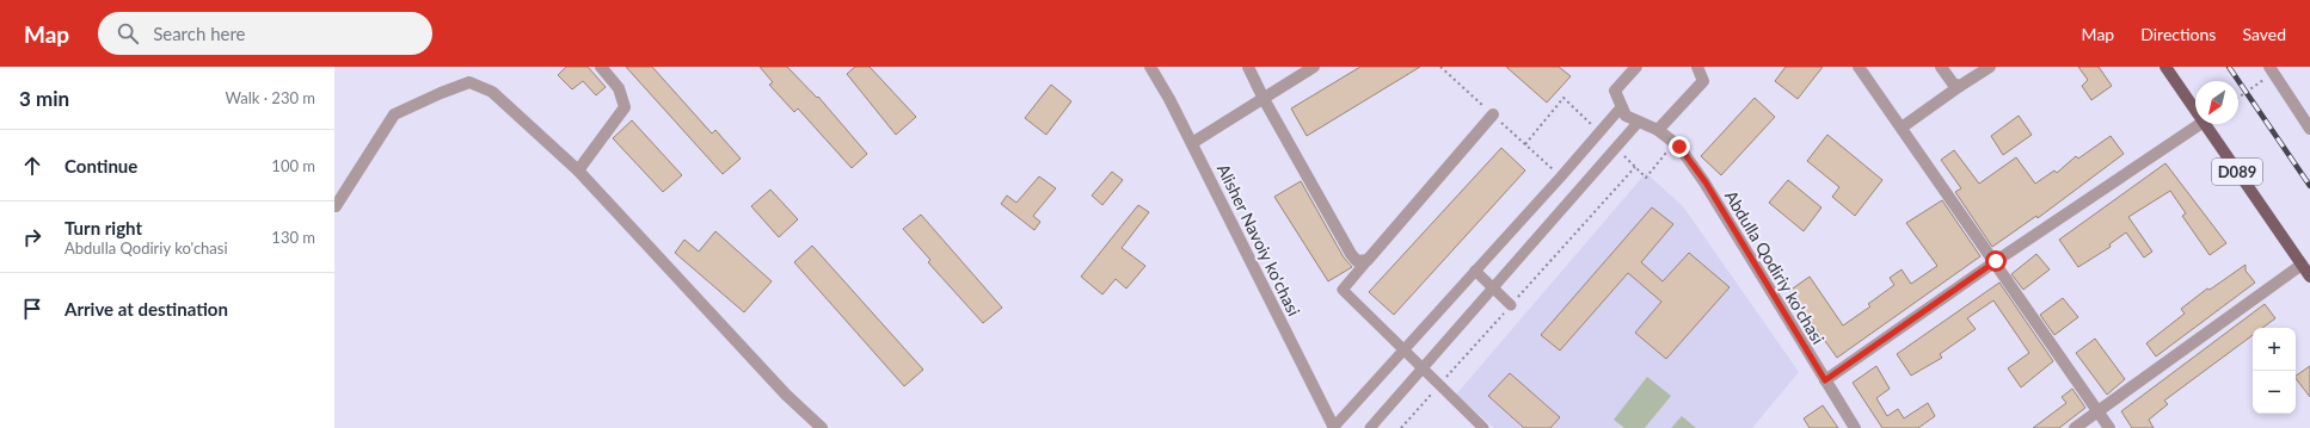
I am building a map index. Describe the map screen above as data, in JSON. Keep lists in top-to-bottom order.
{
  "streets": {
    "main road": ["D089"],
    "street": ["Alisher Navoiy ko'chasi", "Abdulla Qodiriy ko'chasi"]
  },
  "north": "bottom left",
  "page": {
    "header": "Map",
    "search": "Search here",
    "nav": ["Map", "Directions", "Saved"],
    "heading": ["3 min", "Walk · 230 m"],
    "list": [
      ["Continue", "100 m"],
      ["Turn right", "Abdulla Qodiriy ko'chasi", "130 m"],
      "Arrive at destination"
    ],
    "map_buttons": ["+", "−"]
  }
}
